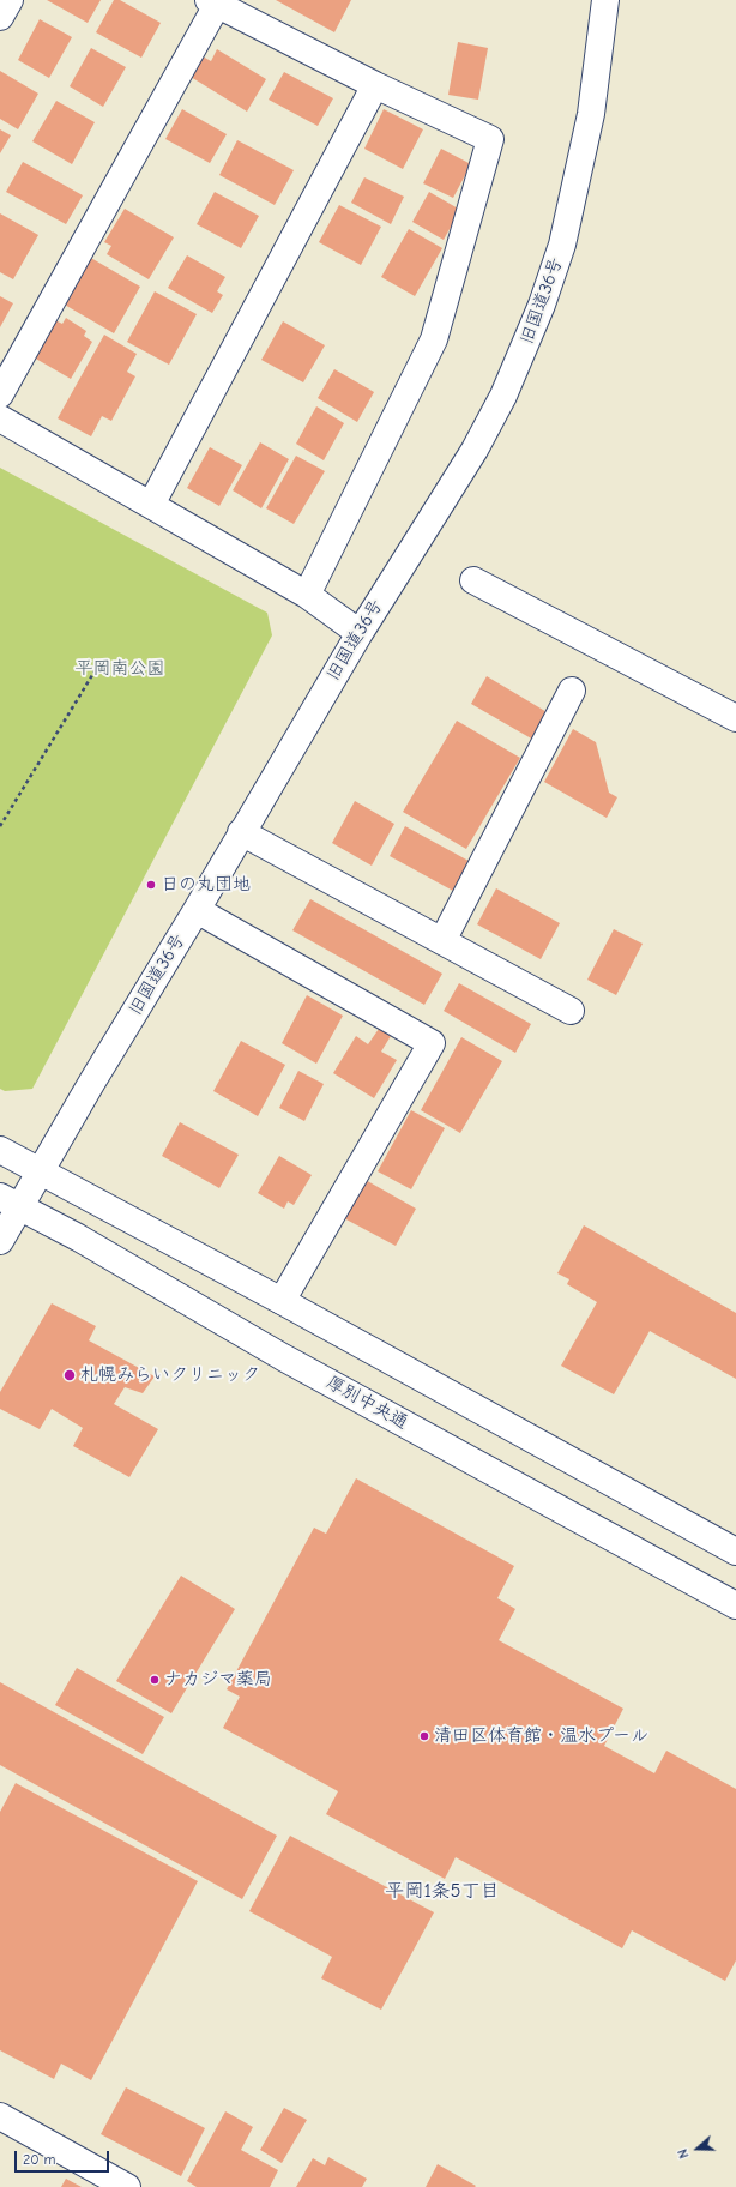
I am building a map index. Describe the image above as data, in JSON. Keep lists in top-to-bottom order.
{
  "streets": {
    "street": ["旧国道36号", "厚別中央通"]
  },
  "crossings": [
    ["旧国道36号", "厚別中央通"]
  ],
  "districts": ["平岡1条5丁目"],
  "parks": ["平岡南公園"],
  "places": [
    "日の丸団地",
    "札幌みらいクリニック",
    "ナカジマ薬局",
    "清田区体育館・温水プール"
  ],
  "scale_bar": "20 m",
  "north": "left"
}
